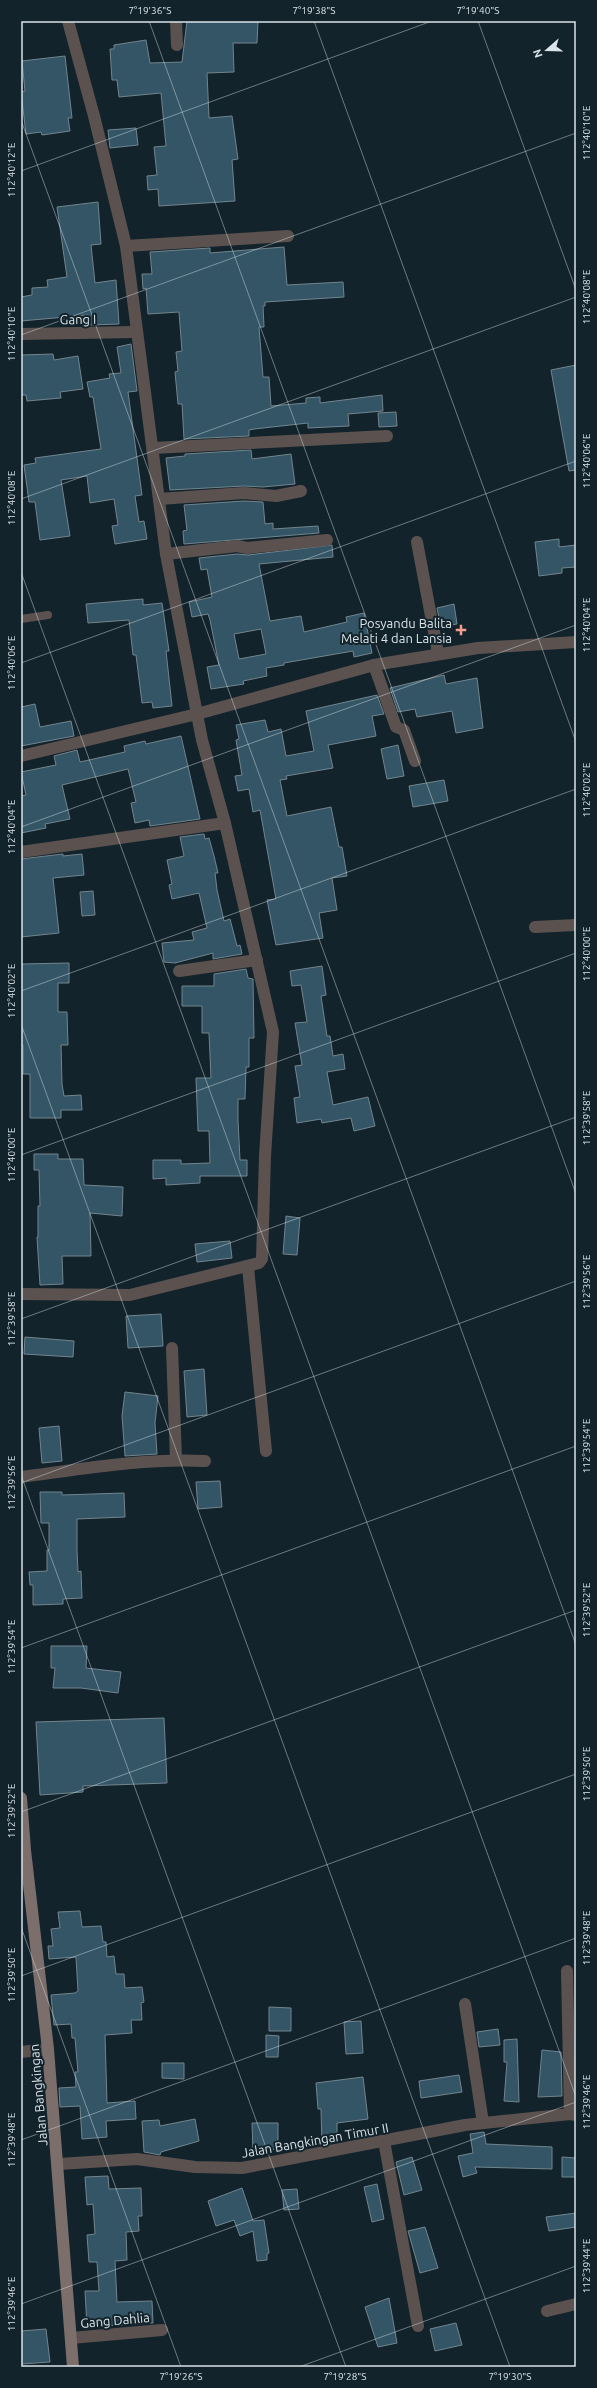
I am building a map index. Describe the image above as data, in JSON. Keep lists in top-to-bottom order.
{
  "streets": {
    "street": [
      "Gang I",
      "Jalan Bangkingan",
      "Jalan Bangkingan Timur II",
      "Gang Dahlia"
    ]
  },
  "crossings": [
    ["Jalan Bangkingan", "Jalan Bangkingan Timur II"],
    ["Jalan Bangkingan", "Gang Dahlia"]
  ],
  "places": {
    "health": ["Posyandu Balita Melati 4 dan Lansia"]
  },
  "north": "left",
  "coordinates": [
    "7°19'36\"S",
    "7°19'38\"S",
    "7°19'40\"S",
    "112°40'10\"E",
    "112°40'12\"E",
    "112°40'08\"E",
    "112°40'06\"E",
    "112°40'04\"E",
    "112°40'02\"E",
    "112°40'00\"E",
    "112°39'58\"E",
    "112°39'56\"E",
    "112°39'54\"E",
    "112°39'52\"E",
    "112°39'50\"E",
    "112°39'48\"E",
    "112°39'46\"E",
    "112°39'44\"E",
    "7°19'26\"S",
    "7°19'28\"S",
    "7°19'30\"S"
  ]
}
